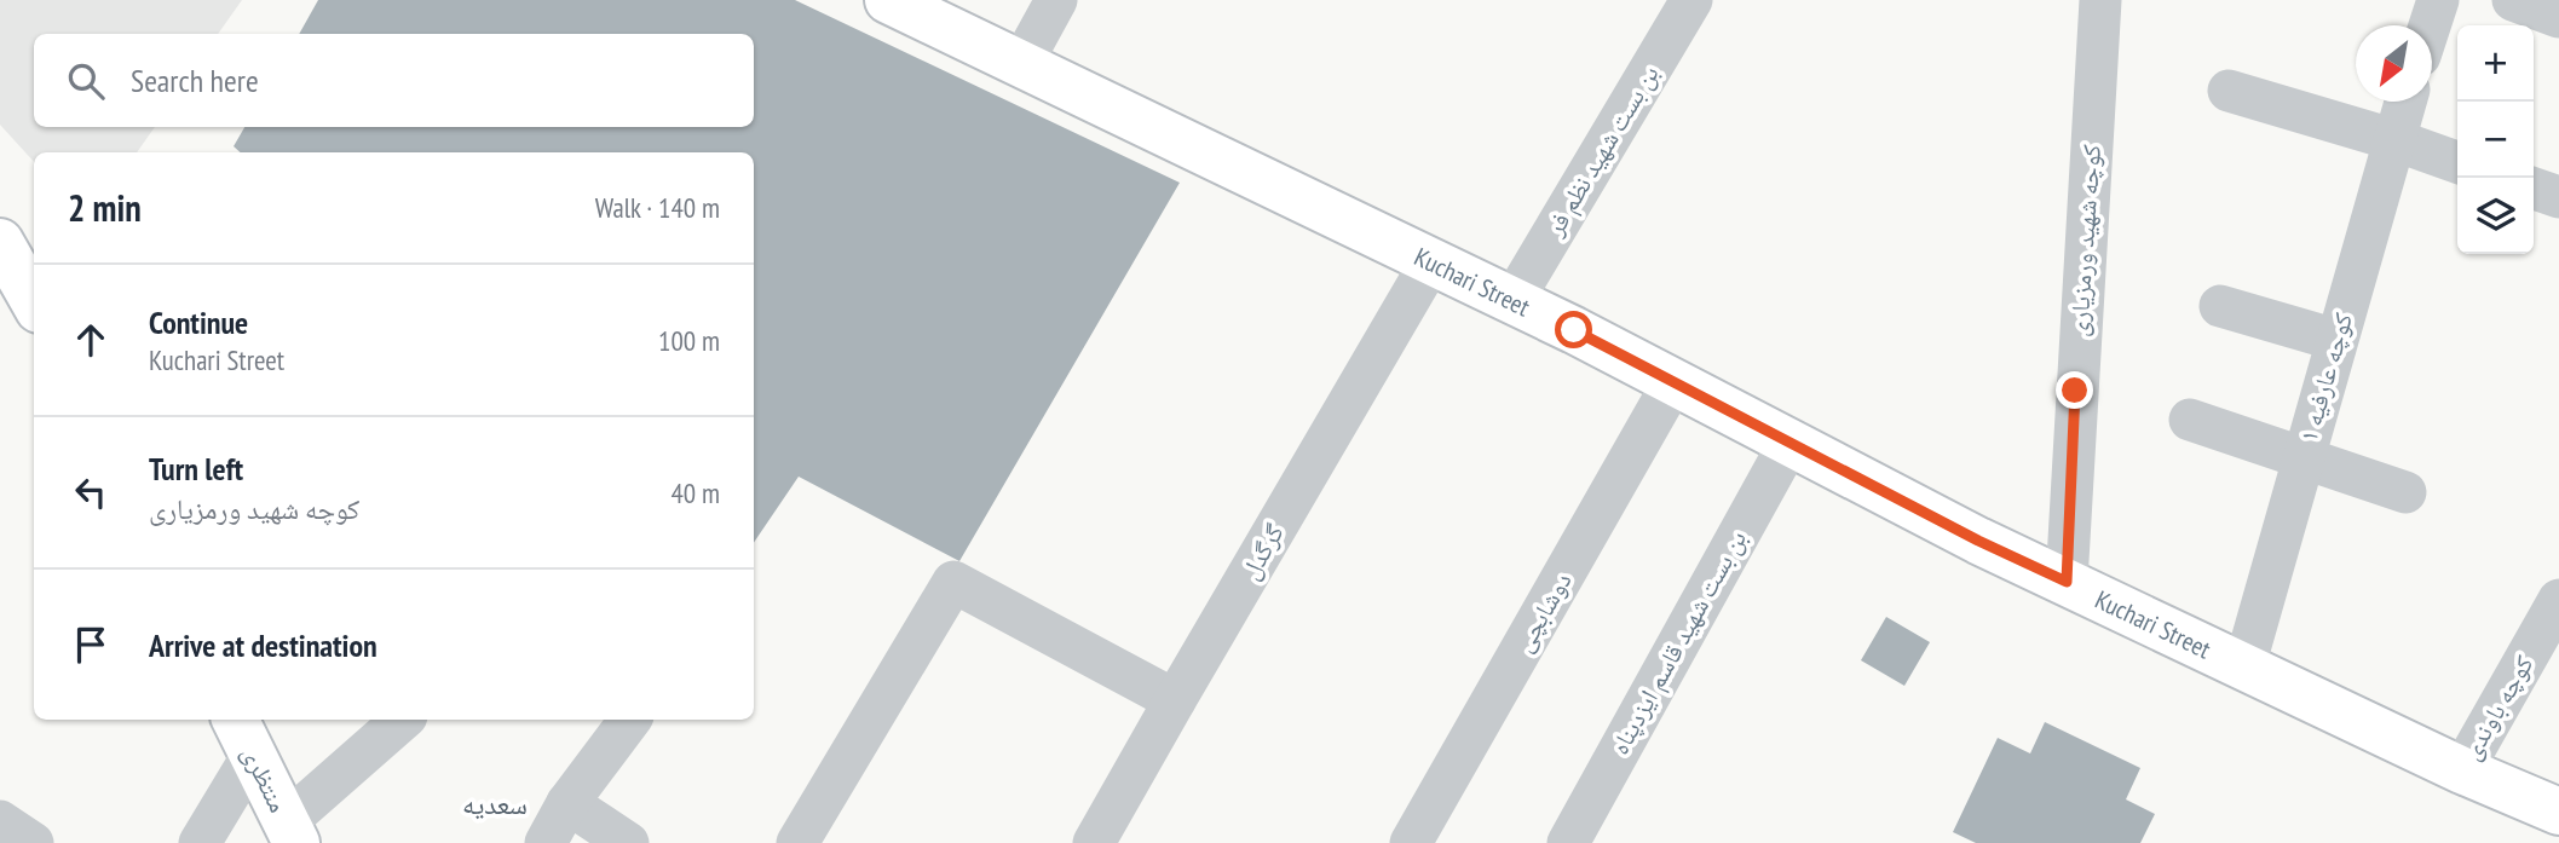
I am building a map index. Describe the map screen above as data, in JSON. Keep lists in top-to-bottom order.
{
  "streets": {
    "main road": ["Kuchari Street", "منتظری"],
    "street": [
      "بن بست شهید نظم فر",
      "کوچه شهید ورمزیاری",
      "کوچه عارفیه ۱",
      "گرگدل",
      "دوشابچی",
      "بن بست شهید قاسم ایزدپناه",
      "کوچه باوندی"
    ]
  },
  "crossings": [
    ["بن بست شهید نظم فر", "Kuchari Street"],
    ["کوچه شهید ورمزیاری", "Kuchari Street"],
    ["Kuchari Street", "کوچه عارفیه ۱"],
    ["Kuchari Street", "گرگدل"],
    ["Kuchari Street", "دوشابچی"],
    ["Kuchari Street", "بن بست شهید قاسم ایزدپناه"],
    ["Kuchari Street", "کوچه باوندی"]
  ],
  "districts": ["سعدیه"],
  "north": "bottom left",
  "page": {
    "map_buttons": ["+", "−"],
    "search": "Search here",
    "heading": ["2 min", "Walk · 140 m"],
    "list": [
      ["Continue", "Kuchari Street", "100 m"],
      ["Turn left", "کوچه شهید ورمزیاری", "40 m"],
      "Arrive at destination"
    ]
  }
}
